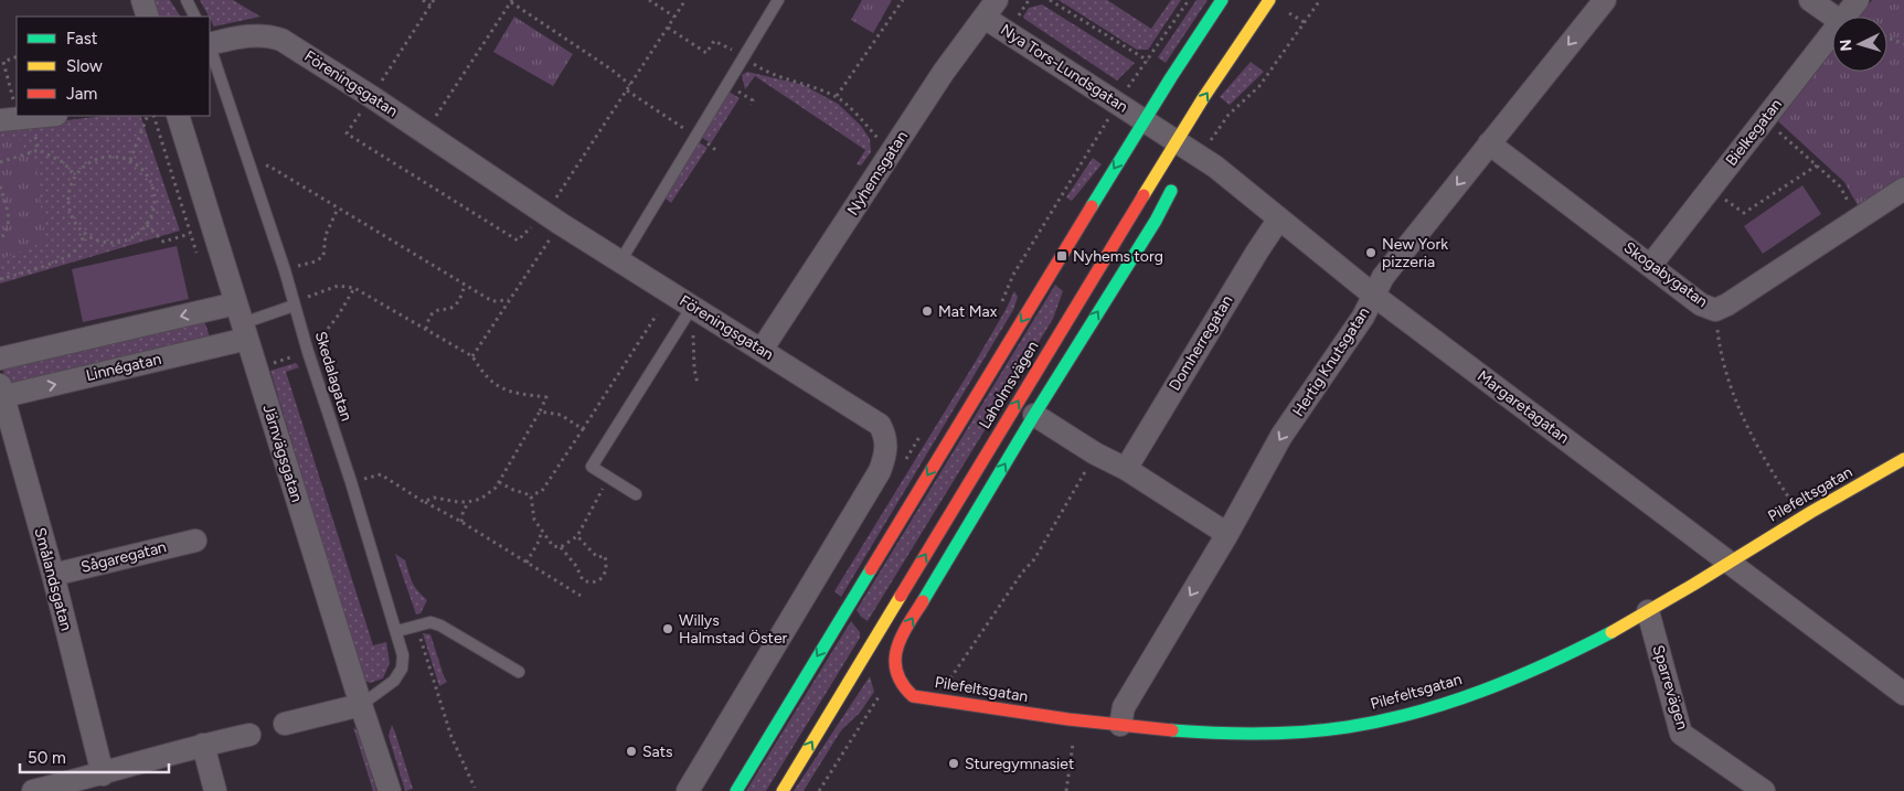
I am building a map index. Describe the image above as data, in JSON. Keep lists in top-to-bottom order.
{
  "streets": {
    "main road": ["Laholmsvägen", "Pilefeltsgatan"],
    "street": [
      "Nya Tors-Lundsgatan",
      "Föreningsgatan",
      "Bielkegatan",
      "Nyhemsgatan",
      "Skogabygatan",
      "Domherregatan",
      "Hertig Knutsgatan",
      "Linnégatan",
      "Margaretagatan",
      "Järnvägsgatan",
      "Sågaregatan",
      "Smålandsgatan",
      "Sparrevägen"
    ],
    "lane": ["Skedalagatan"]
  },
  "crossings": [
    ["Nya Tors-Lundsgatan", "Nyhemsgatan"],
    ["Nya Tors-Lundsgatan", "Laholmsvägen"],
    ["Nya Tors-Lundsgatan", "Margaretagatan"],
    ["Föreningsgatan", "Nyhemsgatan"],
    ["Bielkegatan", "Skogabygatan"],
    ["Skogabygatan", "Hertig Knutsgatan"],
    ["Domherregatan", "Margaretagatan"],
    ["Hertig Knutsgatan", "Margaretagatan"],
    ["Hertig Knutsgatan", "Pilefeltsgatan"],
    ["Linnégatan", "Järnvägsgatan"],
    ["Linnégatan", "Smålandsgatan"],
    ["Skedalagatan", "Järnvägsgatan"],
    ["Laholmsvägen", "Margaretagatan"],
    ["Margaretagatan", "Pilefeltsgatan"],
    ["Pilefeltsgatan", "Sparrevägen"],
    ["Sågaregatan", "Smålandsgatan"]
  ],
  "one_way": ["Hertig Knutsgatan"],
  "places": {
    "other": [
      "New York pizzeria",
      "Mat Max",
      "Willys Halmstad Öster",
      "Sats",
      "Sturegymnasiet"
    ],
    "transit": ["Nyhems torg"]
  },
  "legend": ["Fast", "Slow", "Jam"],
  "scale_bar": "50 m",
  "north": "left"
}
